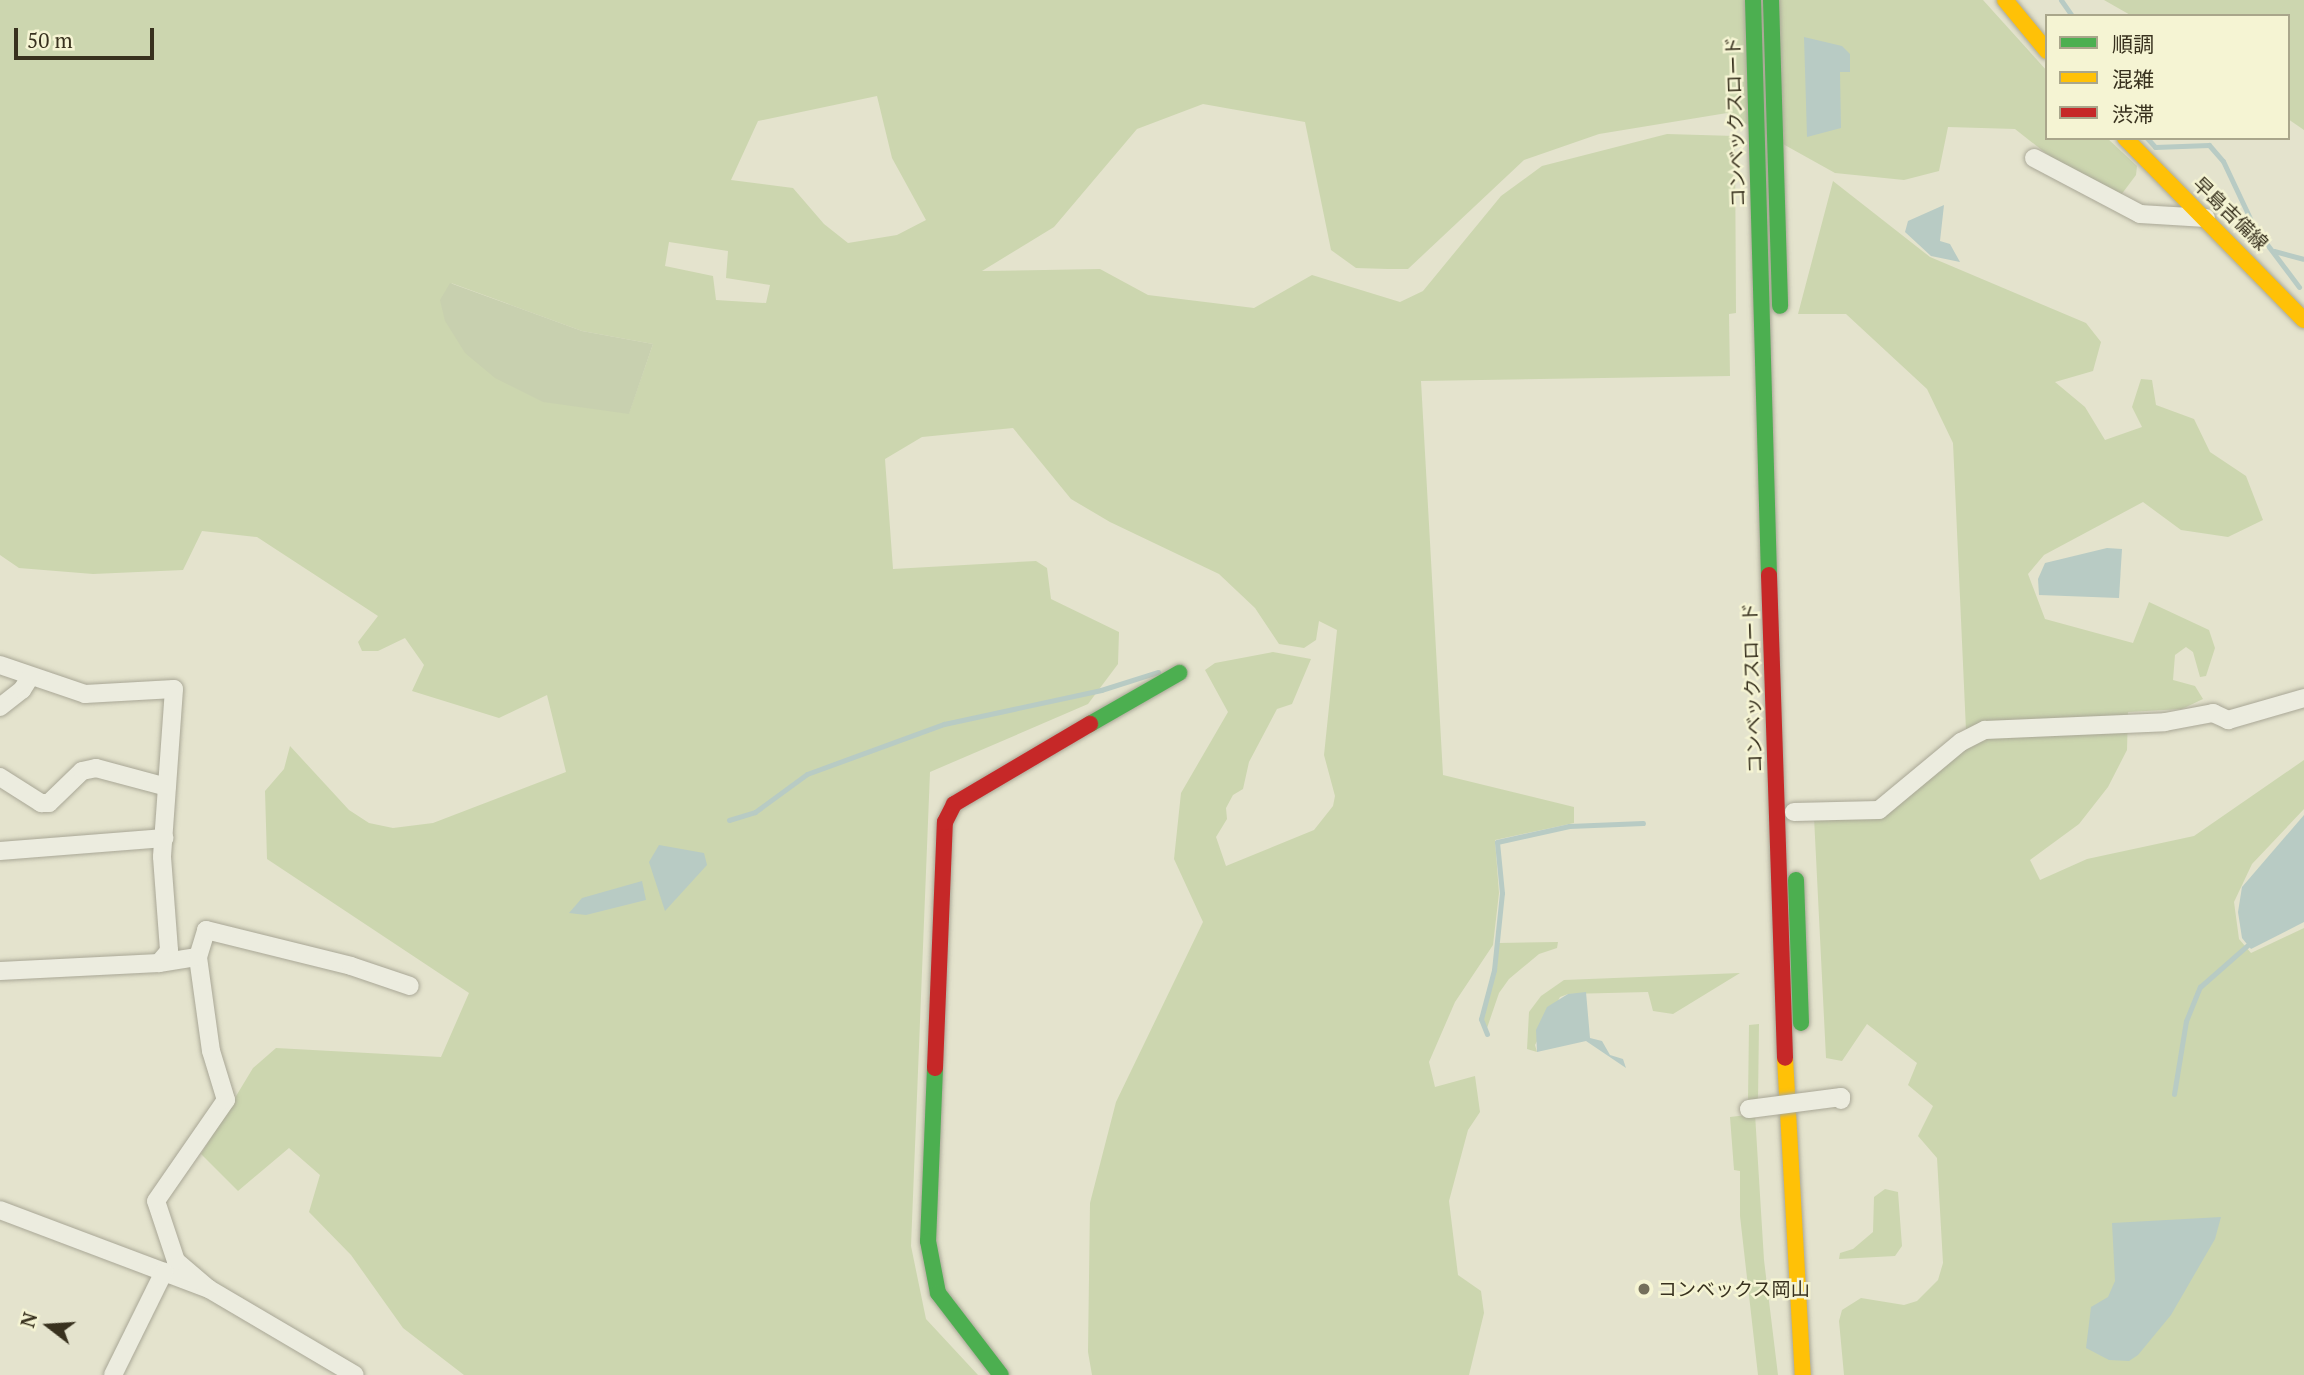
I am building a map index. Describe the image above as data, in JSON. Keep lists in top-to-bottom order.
{
  "streets": {
    "street": ["コンベックスロード", "早島吉備線"]
  },
  "places": ["コンベックス岡山"],
  "legend": ["順調", "混雑", "渋滞"],
  "scale_bar": "50 m",
  "north": "left"
}
